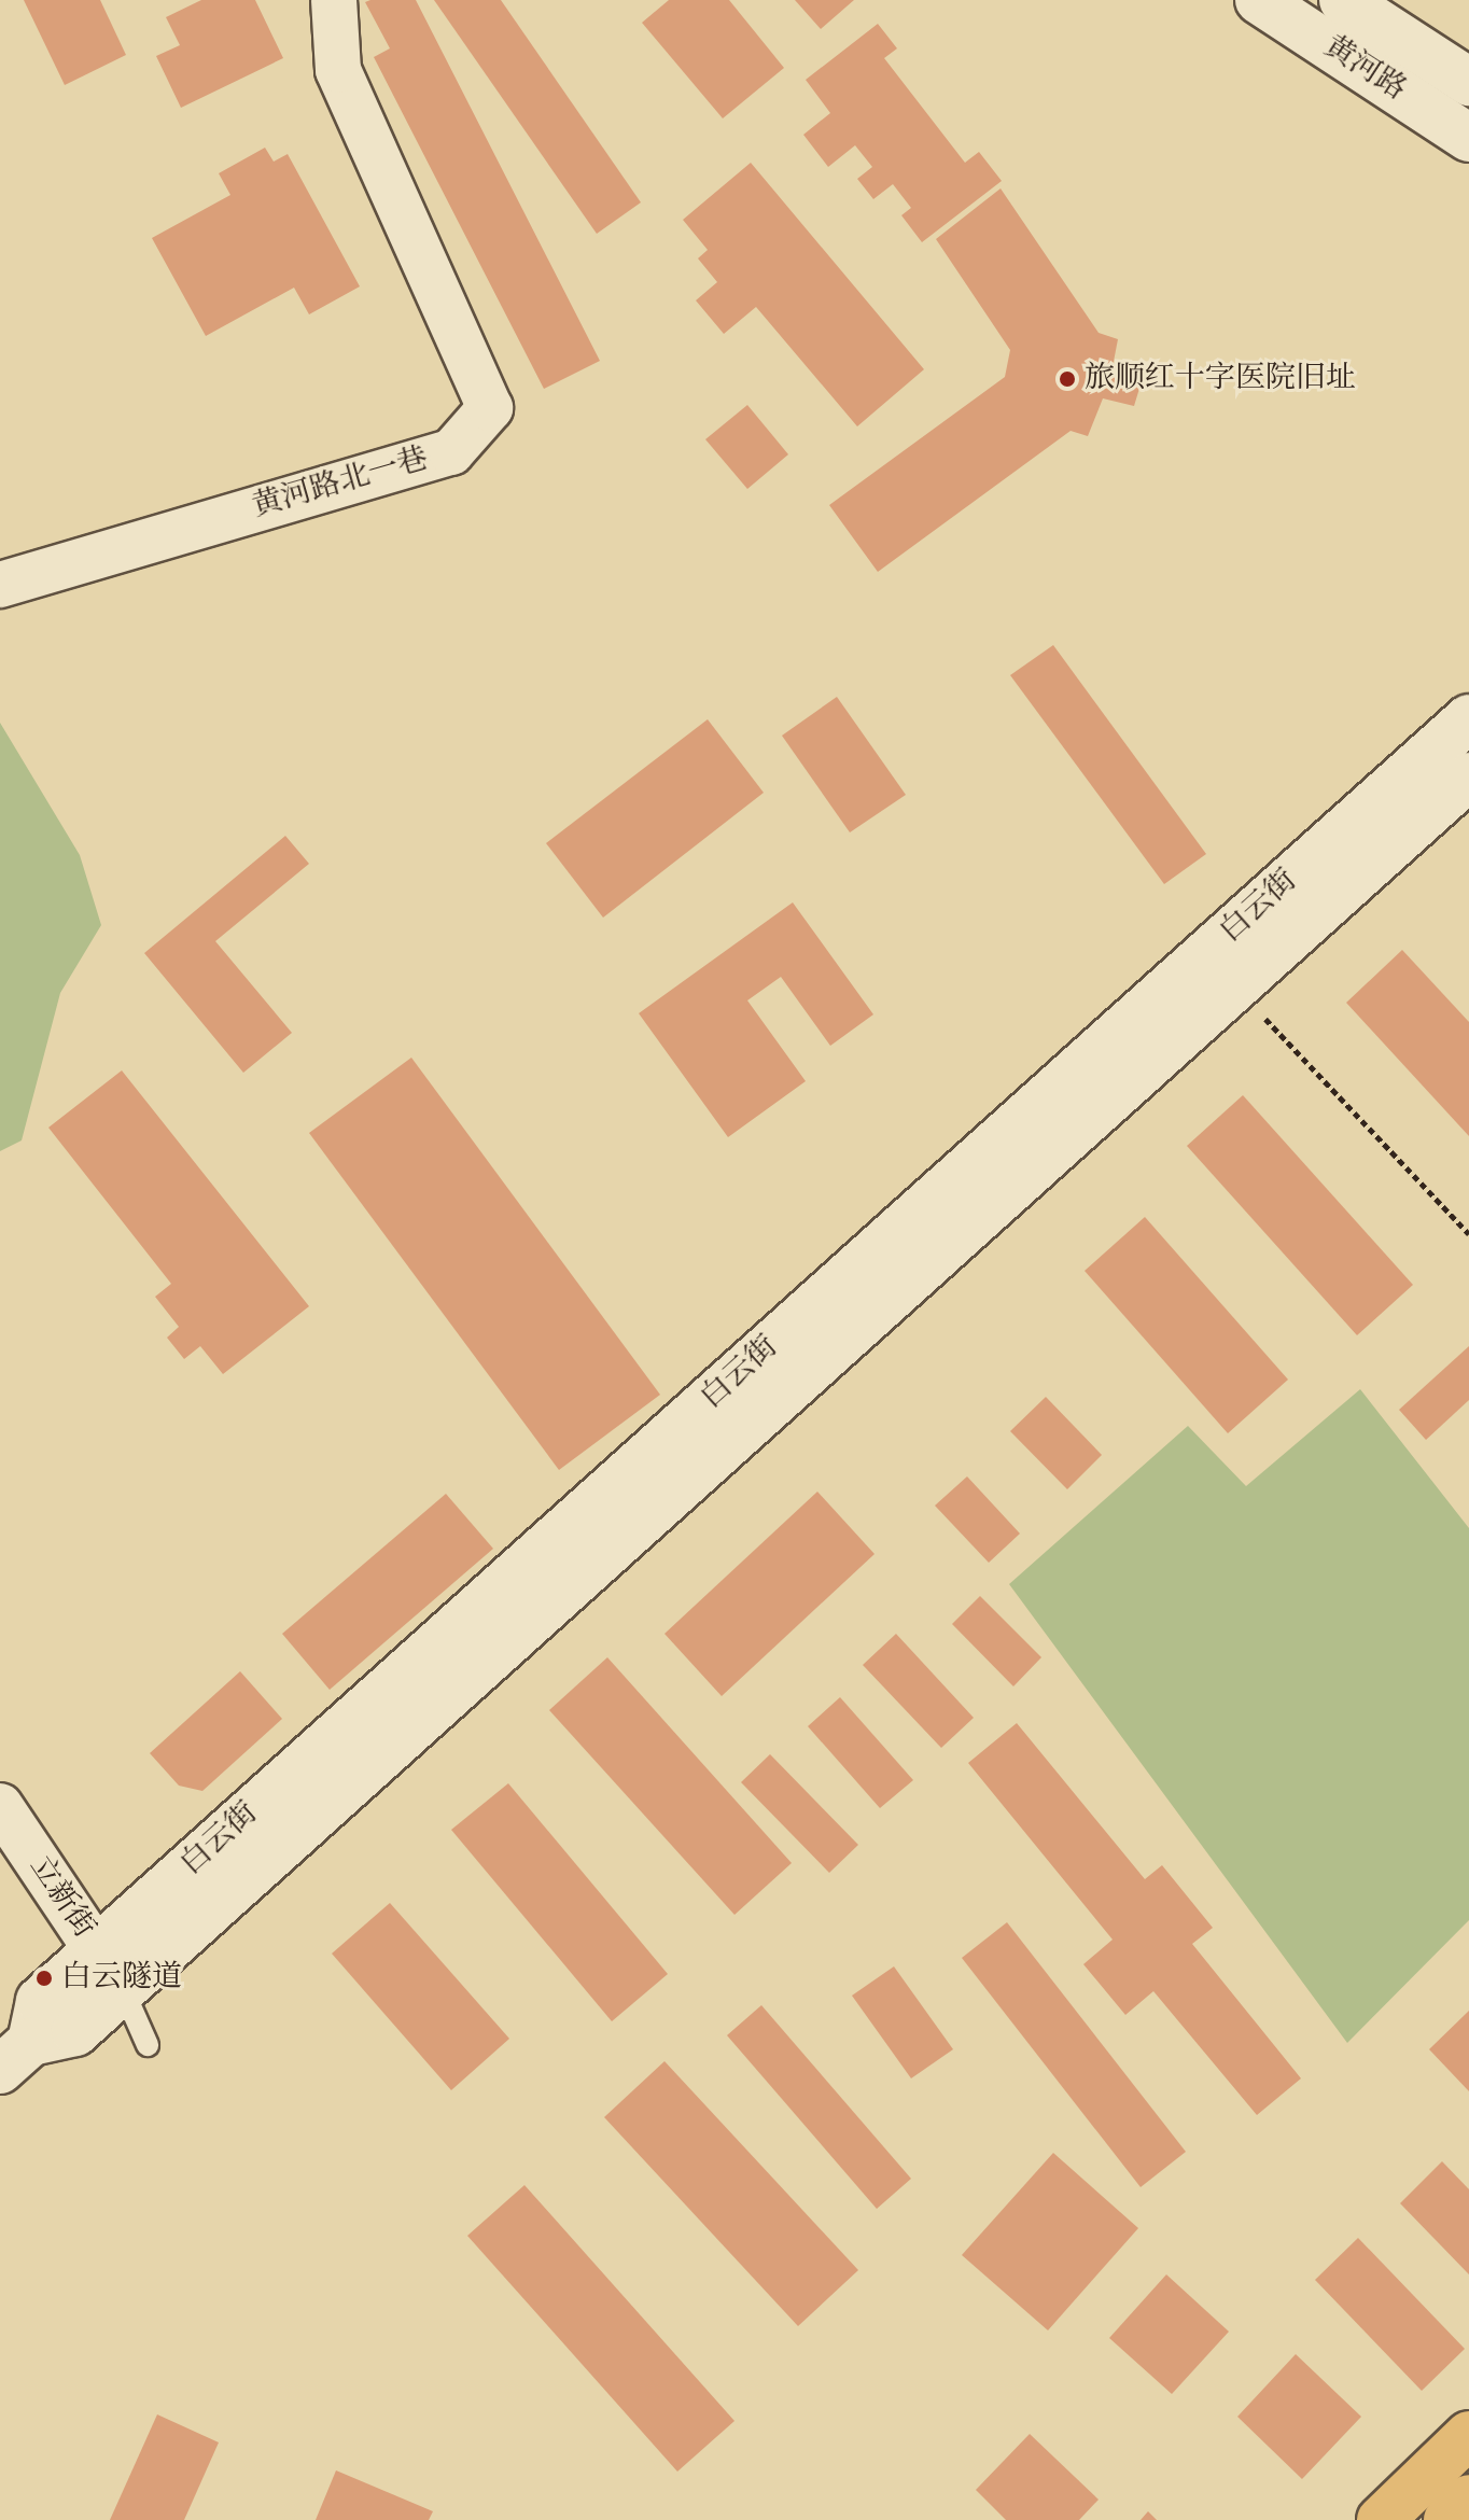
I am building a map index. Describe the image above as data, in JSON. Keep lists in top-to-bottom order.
{
  "streets": {
    "main road": ["黄河路", "白云街"],
    "street": ["黄河路北一巷", "立新街"]
  },
  "crossings": [
    ["白云街", "立新街"]
  ],
  "places": ["旅顺红十字医院旧址", "白云隧道"]
}
